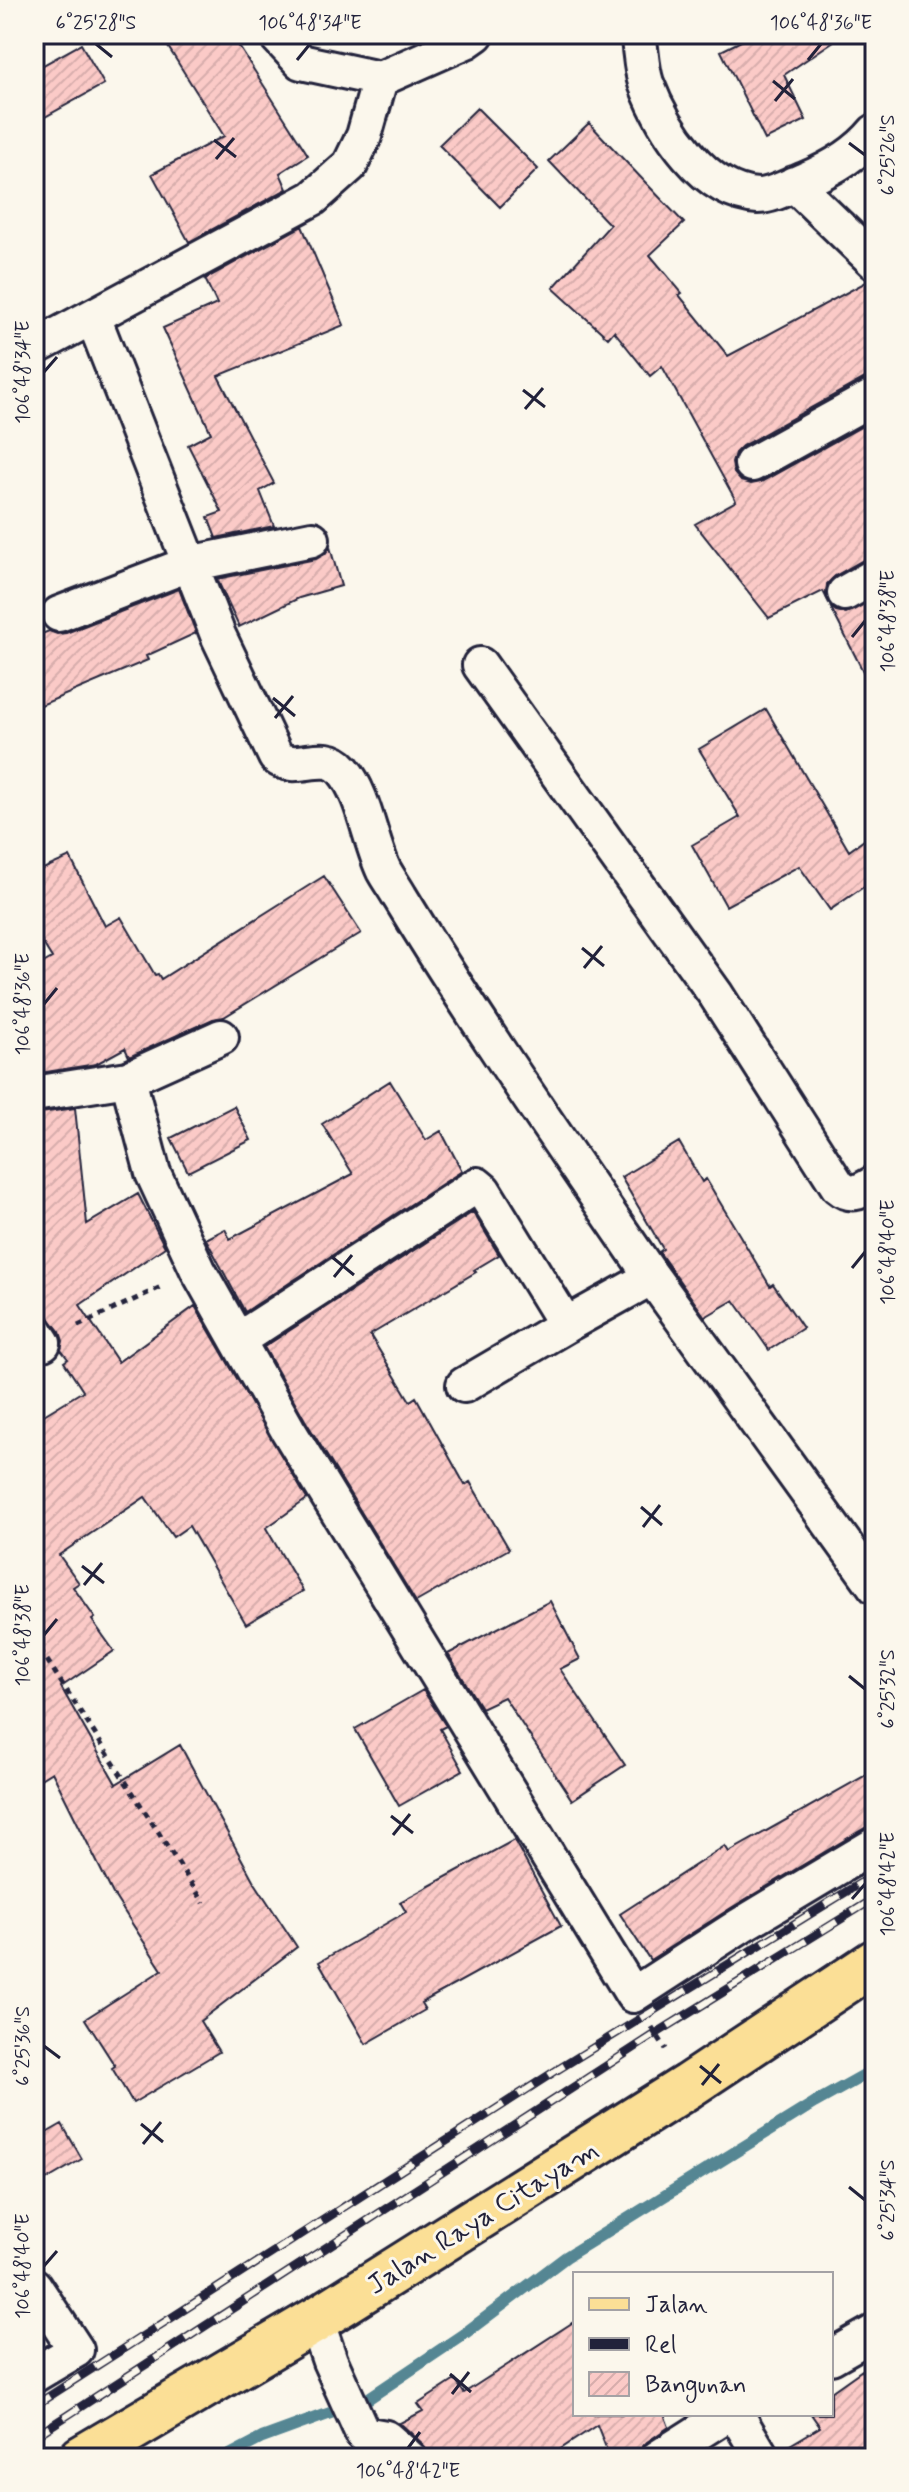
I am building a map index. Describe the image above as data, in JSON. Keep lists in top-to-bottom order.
{
  "streets": {
    "main road": ["Jalan Raya Citayam"]
  },
  "legend": ["Jalan", "Rel", "Bangunan"],
  "coordinates": [
    "6°25'28\"S",
    "106°48'34\"E",
    "106°48'36\"E",
    "6°25'26\"S",
    "106°48'38\"E",
    "106°48'40\"E",
    "6°25'32\"S",
    "106°48'42\"E",
    "6°25'36\"S",
    "6°25'34\"S"
  ]
}
